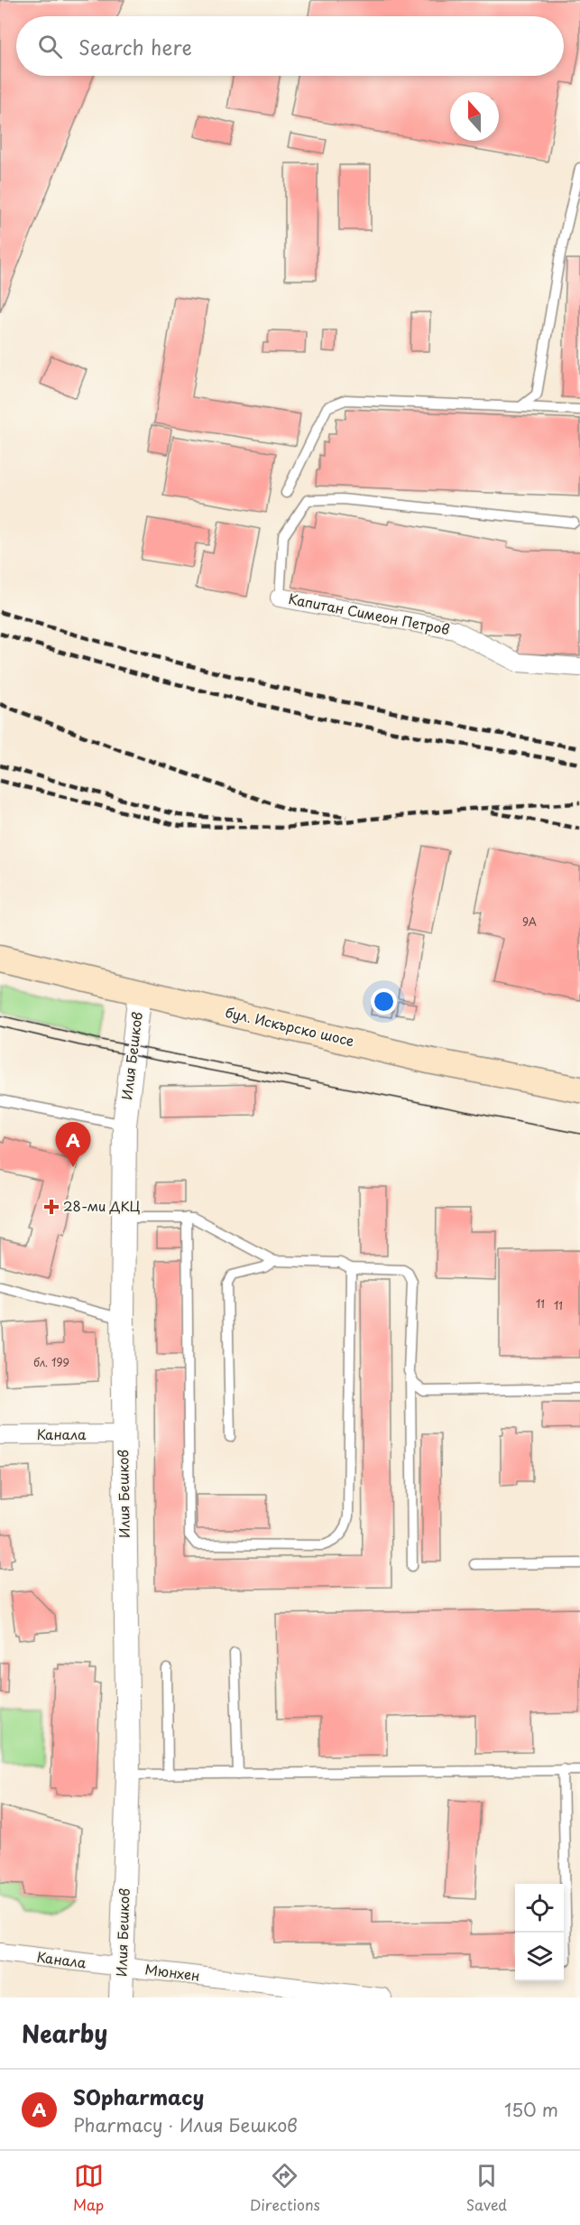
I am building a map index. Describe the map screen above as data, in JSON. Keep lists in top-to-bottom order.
{
  "streets": {
    "main road": ["бул. Искърско шосе"],
    "street": [
      "Капитан Симеон Петров",
      "Илия Бешков",
      "Канала",
      "Мюнхен"
    ]
  },
  "crossings": [
    ["бул. Искърско шосе", "Илия Бешков"],
    ["Илия Бешков", "Канала"],
    ["Илия Бешков", "Мюнхен"],
    ["Канала", "Мюнхен"]
  ],
  "places": {
    "health": ["28-ми ДКЦ"]
  },
  "house_numbers": [
    "9A",
    "11",
    "11",
    "бл. 199"
  ],
  "north": "top",
  "page": {
    "search": "Search here",
    "pins": "A",
    "heading": "Nearby",
    "list": [
      {
        "mark": "A",
        "name": "SOpharmacy",
        "note": "Pharmacy · Илия Бешков",
        "value": "150 m"
      }
    ],
    "nav": ["Map", "Directions", "Saved"]
  }
}
